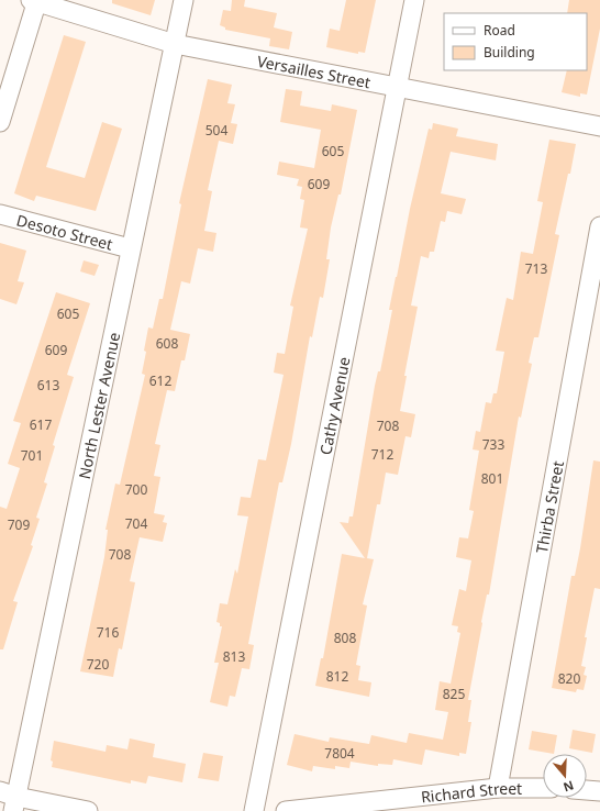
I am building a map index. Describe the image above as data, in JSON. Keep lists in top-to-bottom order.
{
  "streets": {
    "street": [
      "Versailles Street",
      "Desoto Street",
      "North Lester Avenue",
      "Cathy Avenue",
      "Thirba Street",
      "Richard Street"
    ]
  },
  "crossings": [
    ["Versailles Street", "North Lester Avenue"],
    ["Versailles Street", "Cathy Avenue"],
    ["Desoto Street", "North Lester Avenue"],
    ["Thirba Street", "Richard Street"]
  ],
  "house_numbers": [
    "504",
    "605",
    "609",
    "713",
    "605",
    "608",
    "609",
    "612",
    "613",
    "617",
    "708",
    "733",
    "712",
    "701",
    "801",
    "700",
    "704",
    "709",
    "708",
    "716",
    "808",
    "813",
    "720",
    "812",
    "820",
    "825",
    "7804"
  ],
  "legend": ["Road", "Building"],
  "north": "bottom"
}
